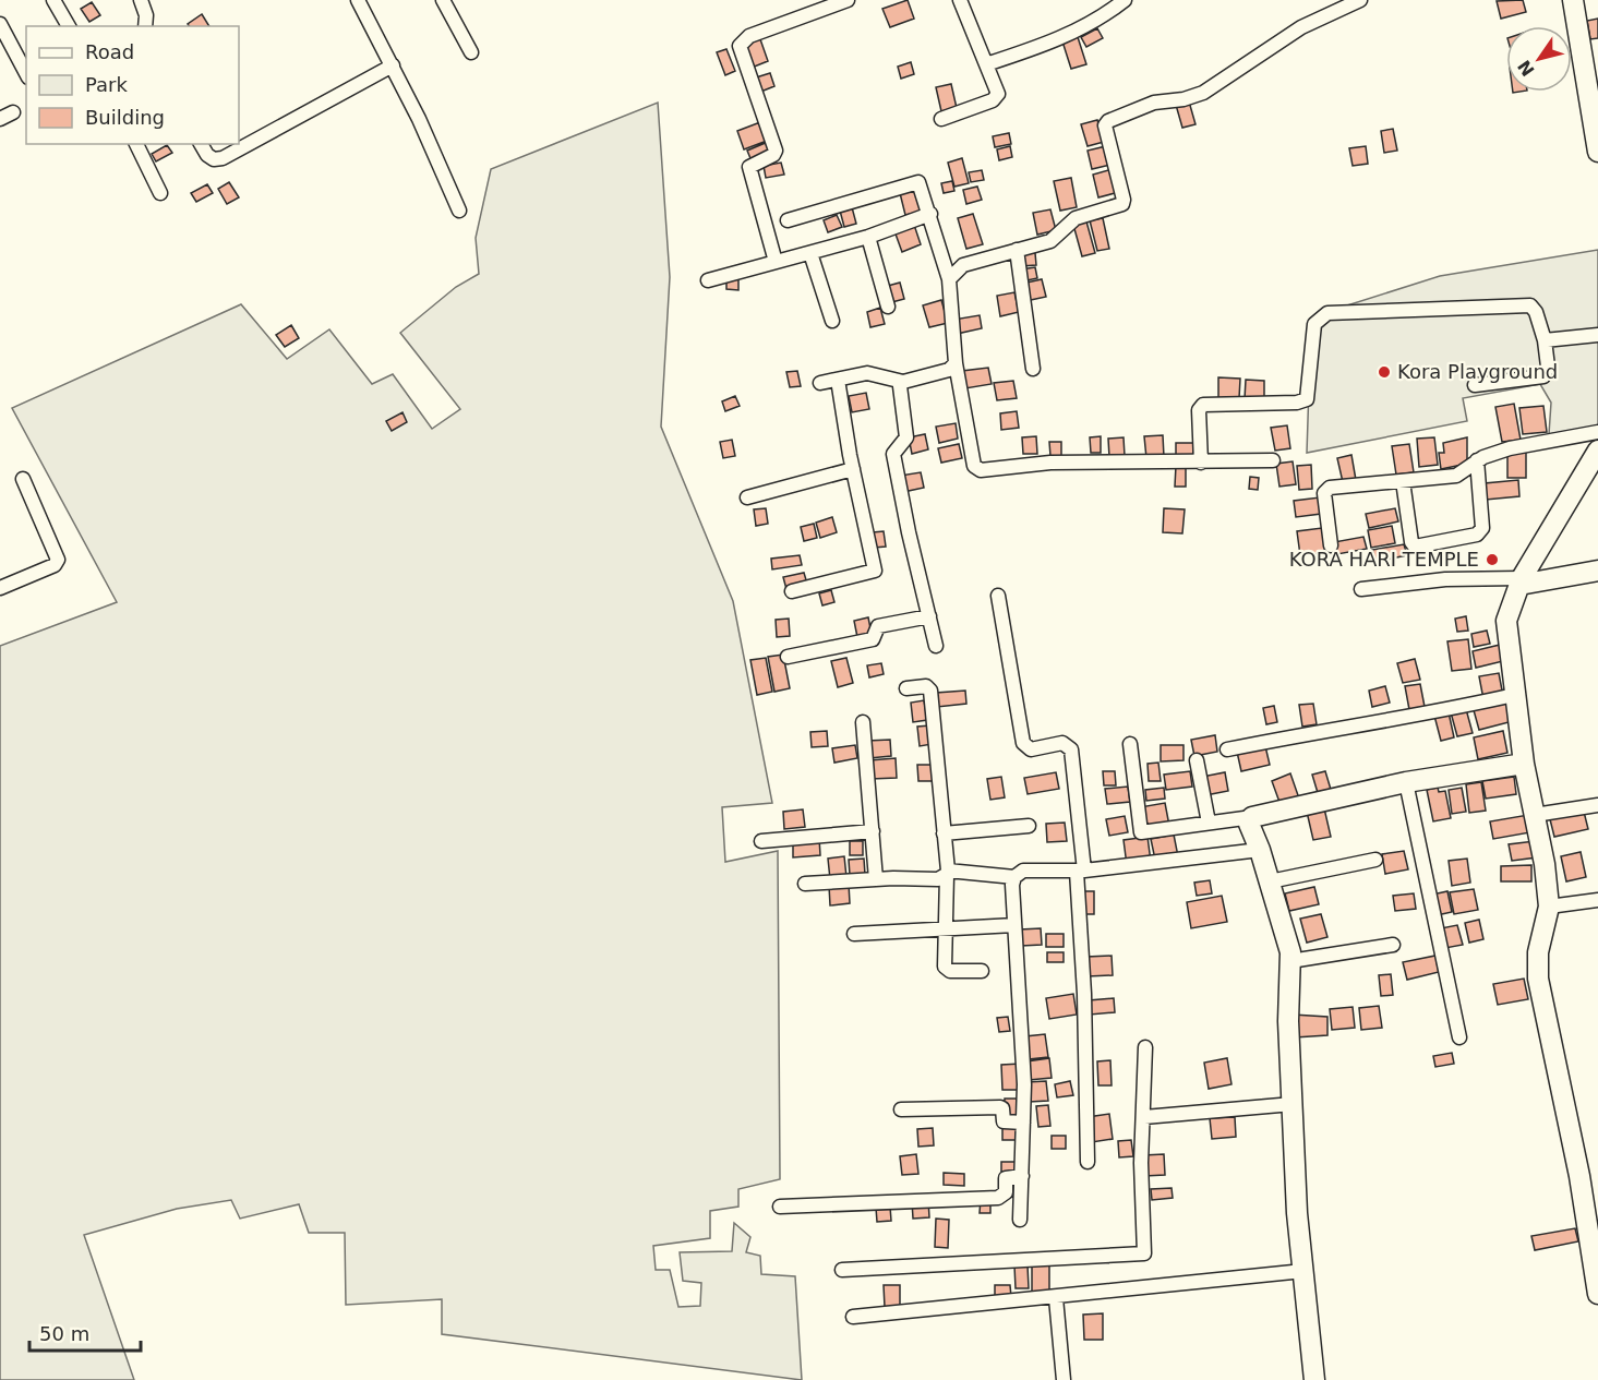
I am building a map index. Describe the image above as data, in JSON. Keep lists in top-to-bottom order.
{
  "places": ["Kora Playground", "KORA HARI TEMPLE"],
  "legend": ["Road", "Park", "Building"],
  "scale_bar": "50 m",
  "north": "bottom left"
}
